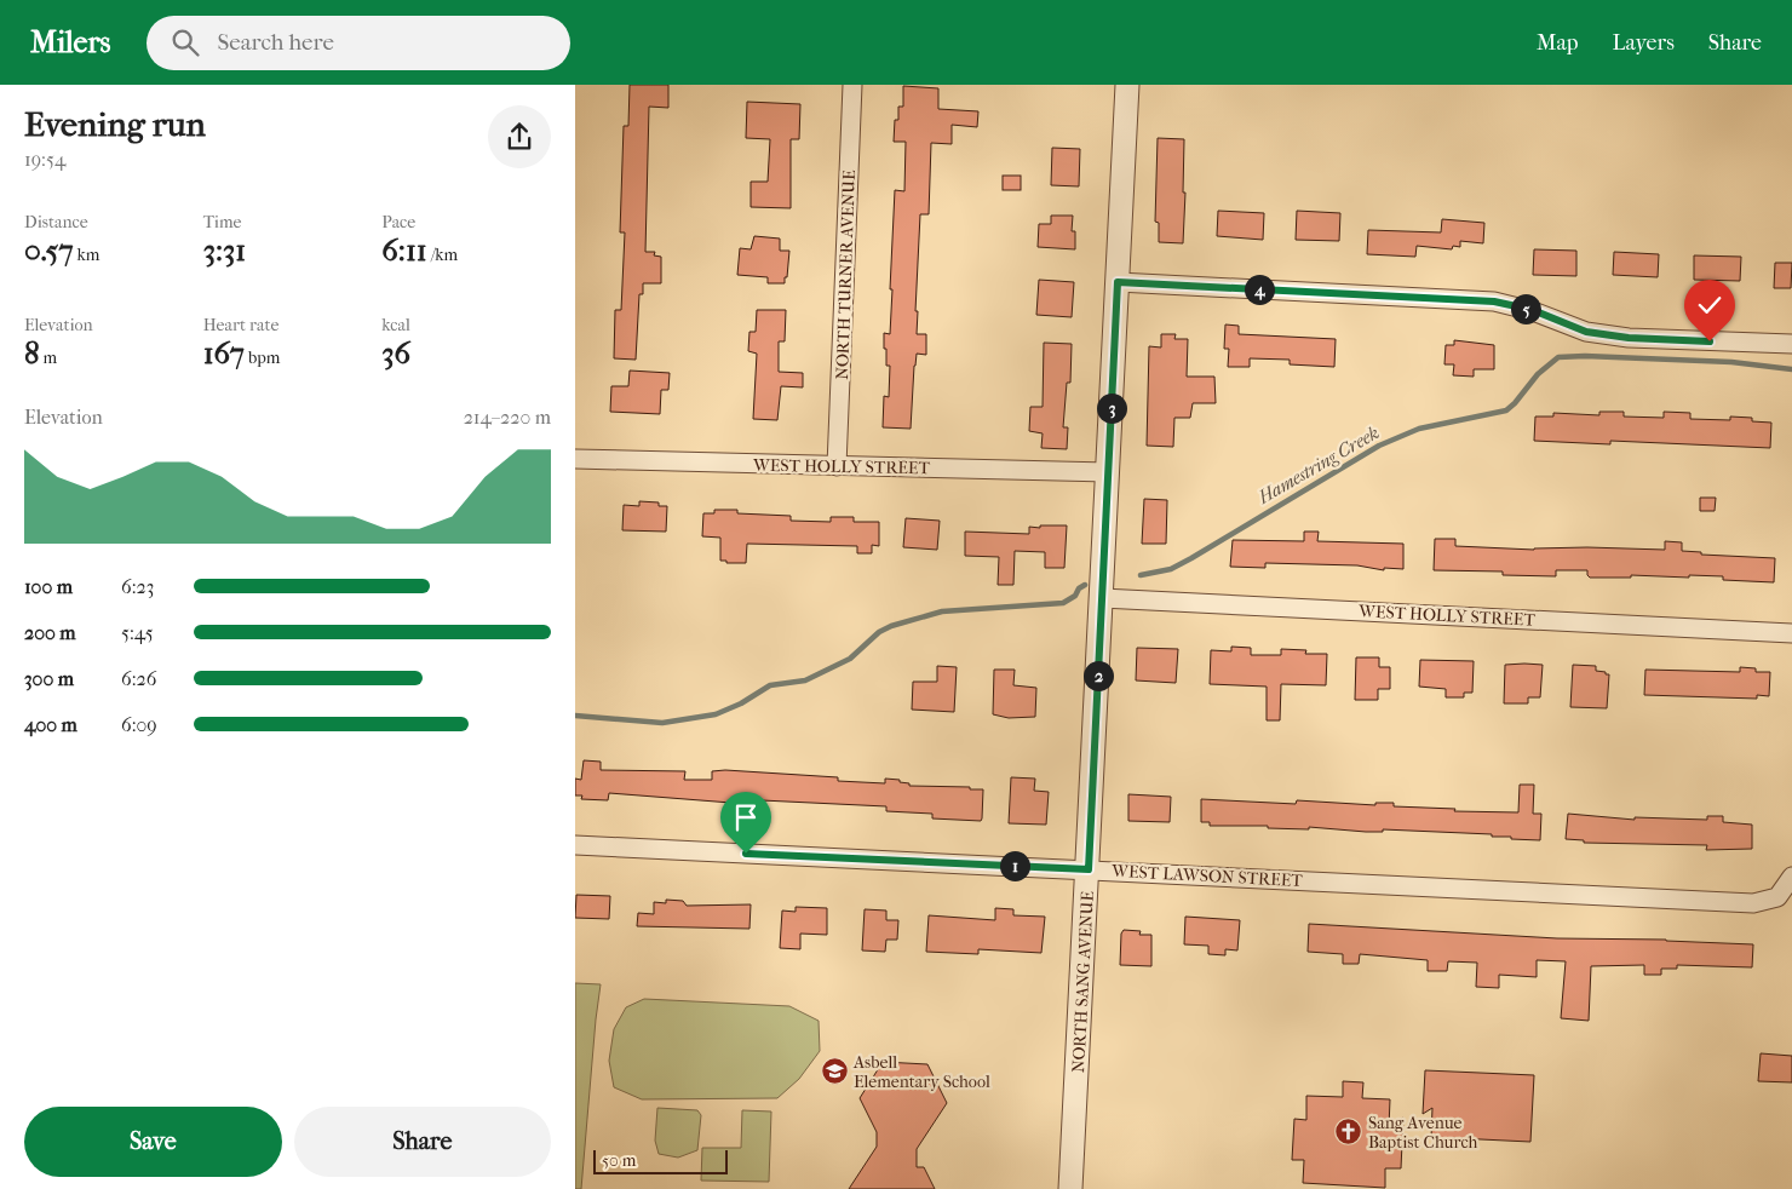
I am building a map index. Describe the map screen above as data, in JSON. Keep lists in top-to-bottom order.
{
  "streets": {
    "street": [
      "NORTH TURNER AVENUE",
      "WEST HOLLY STREET",
      "WEST LAWSON STREET",
      "NORTH SANG AVENUE"
    ]
  },
  "crossings": [
    ["NORTH TURNER AVENUE", "WEST HOLLY STREET"],
    ["WEST HOLLY STREET", "NORTH SANG AVENUE"],
    ["WEST LAWSON STREET", "NORTH SANG AVENUE"]
  ],
  "water": ["Hamestring Creek"],
  "places": {
    "school or university": ["Asbell Elementary School"],
    "church": ["Sang Avenue Baptist Church"]
  },
  "scale_bar": "50 m",
  "page": {
    "header": "Milers",
    "search": "Search here",
    "nav": ["Map", "Layers", "Share"],
    "heading": ["Evening run", "19:54"],
    "stats": [
      ["Distance", "0.57 km"],
      ["Time", "3:31"],
      ["Pace", "6:11 /km"],
      ["Elevation", "8 m"],
      ["Heart rate", "167 bpm"],
      ["kcal", "36"]
    ],
    "pins": [
      "4",
      "5",
      "3",
      "2",
      "1"
    ],
    "chart": ["Elevation", "214–220 m"],
    "list": [
      {
        "name": "100 m",
        "note": "6:23"
      },
      {
        "name": "200 m",
        "note": "5:45"
      },
      {
        "name": "300 m",
        "note": "6:26"
      },
      {
        "name": "400 m",
        "note": "6:09"
      }
    ],
    "buttons": ["Save", "Share"],
    "scale": "50 m"
  }
}
